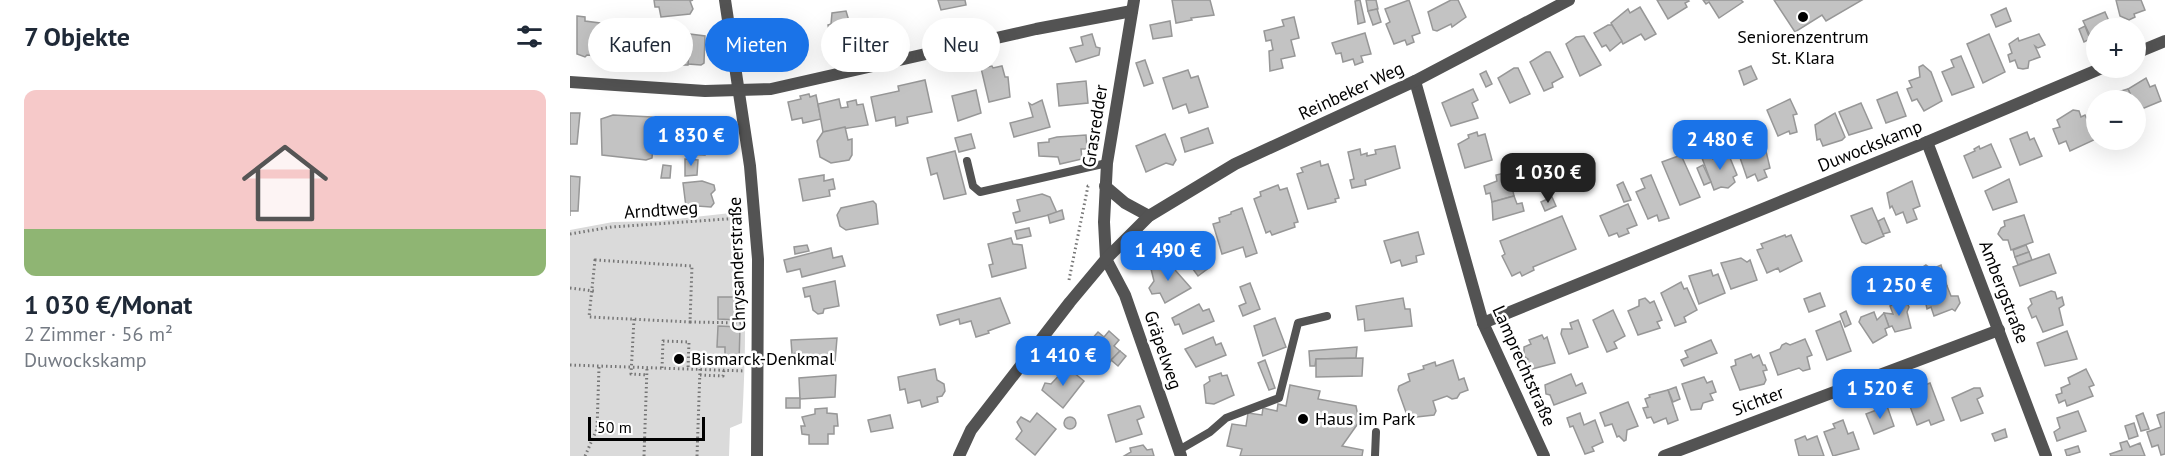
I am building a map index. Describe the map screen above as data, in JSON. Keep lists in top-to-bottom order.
{
  "streets": {
    "street": [
      "Reinbeker Weg",
      "Grasredder",
      "Duwockskamp",
      "Chrysanderstraße",
      "Ambergstraße",
      "Gräpelweg",
      "Lamprechtstraße",
      "Sichter"
    ],
    "path": ["Arndtweg"]
  },
  "crossings": [
    ["Reinbeker Weg", "Grasredder"],
    ["Reinbeker Weg", "Gräpelweg"],
    ["Reinbeker Weg", "Lamprechtstraße"],
    ["Grasredder", "Gräpelweg"],
    ["Duwockskamp", "Ambergstraße"],
    ["Duwockskamp", "Lamprechtstraße"],
    ["Arndtweg", "Chrysanderstraße"],
    ["Ambergstraße", "Sichter"]
  ],
  "places": ["Seniorenzentrum St. Klara", "Bismarck-Denkmal", "Haus im Park"],
  "scale_bar": "50 m",
  "page": {
    "heading": "7 Objekte",
    "map_buttons": ["+", "−"],
    "chip": [
      "Kaufen",
      "Mieten",
      "Filter",
      "Neu"
    ],
    "list": [
      {
        "name": "1 030 €/Monat",
        "note": "2 Zimmer · 56 m² · Duwockskamp"
      }
    ],
    "price": [
      "1 830 €",
      "2 480 €",
      "1 030 €",
      "1 490 €",
      "1 250 €",
      "1 410 €",
      "1 520 €"
    ],
    "scale": "50 m"
  }
}
